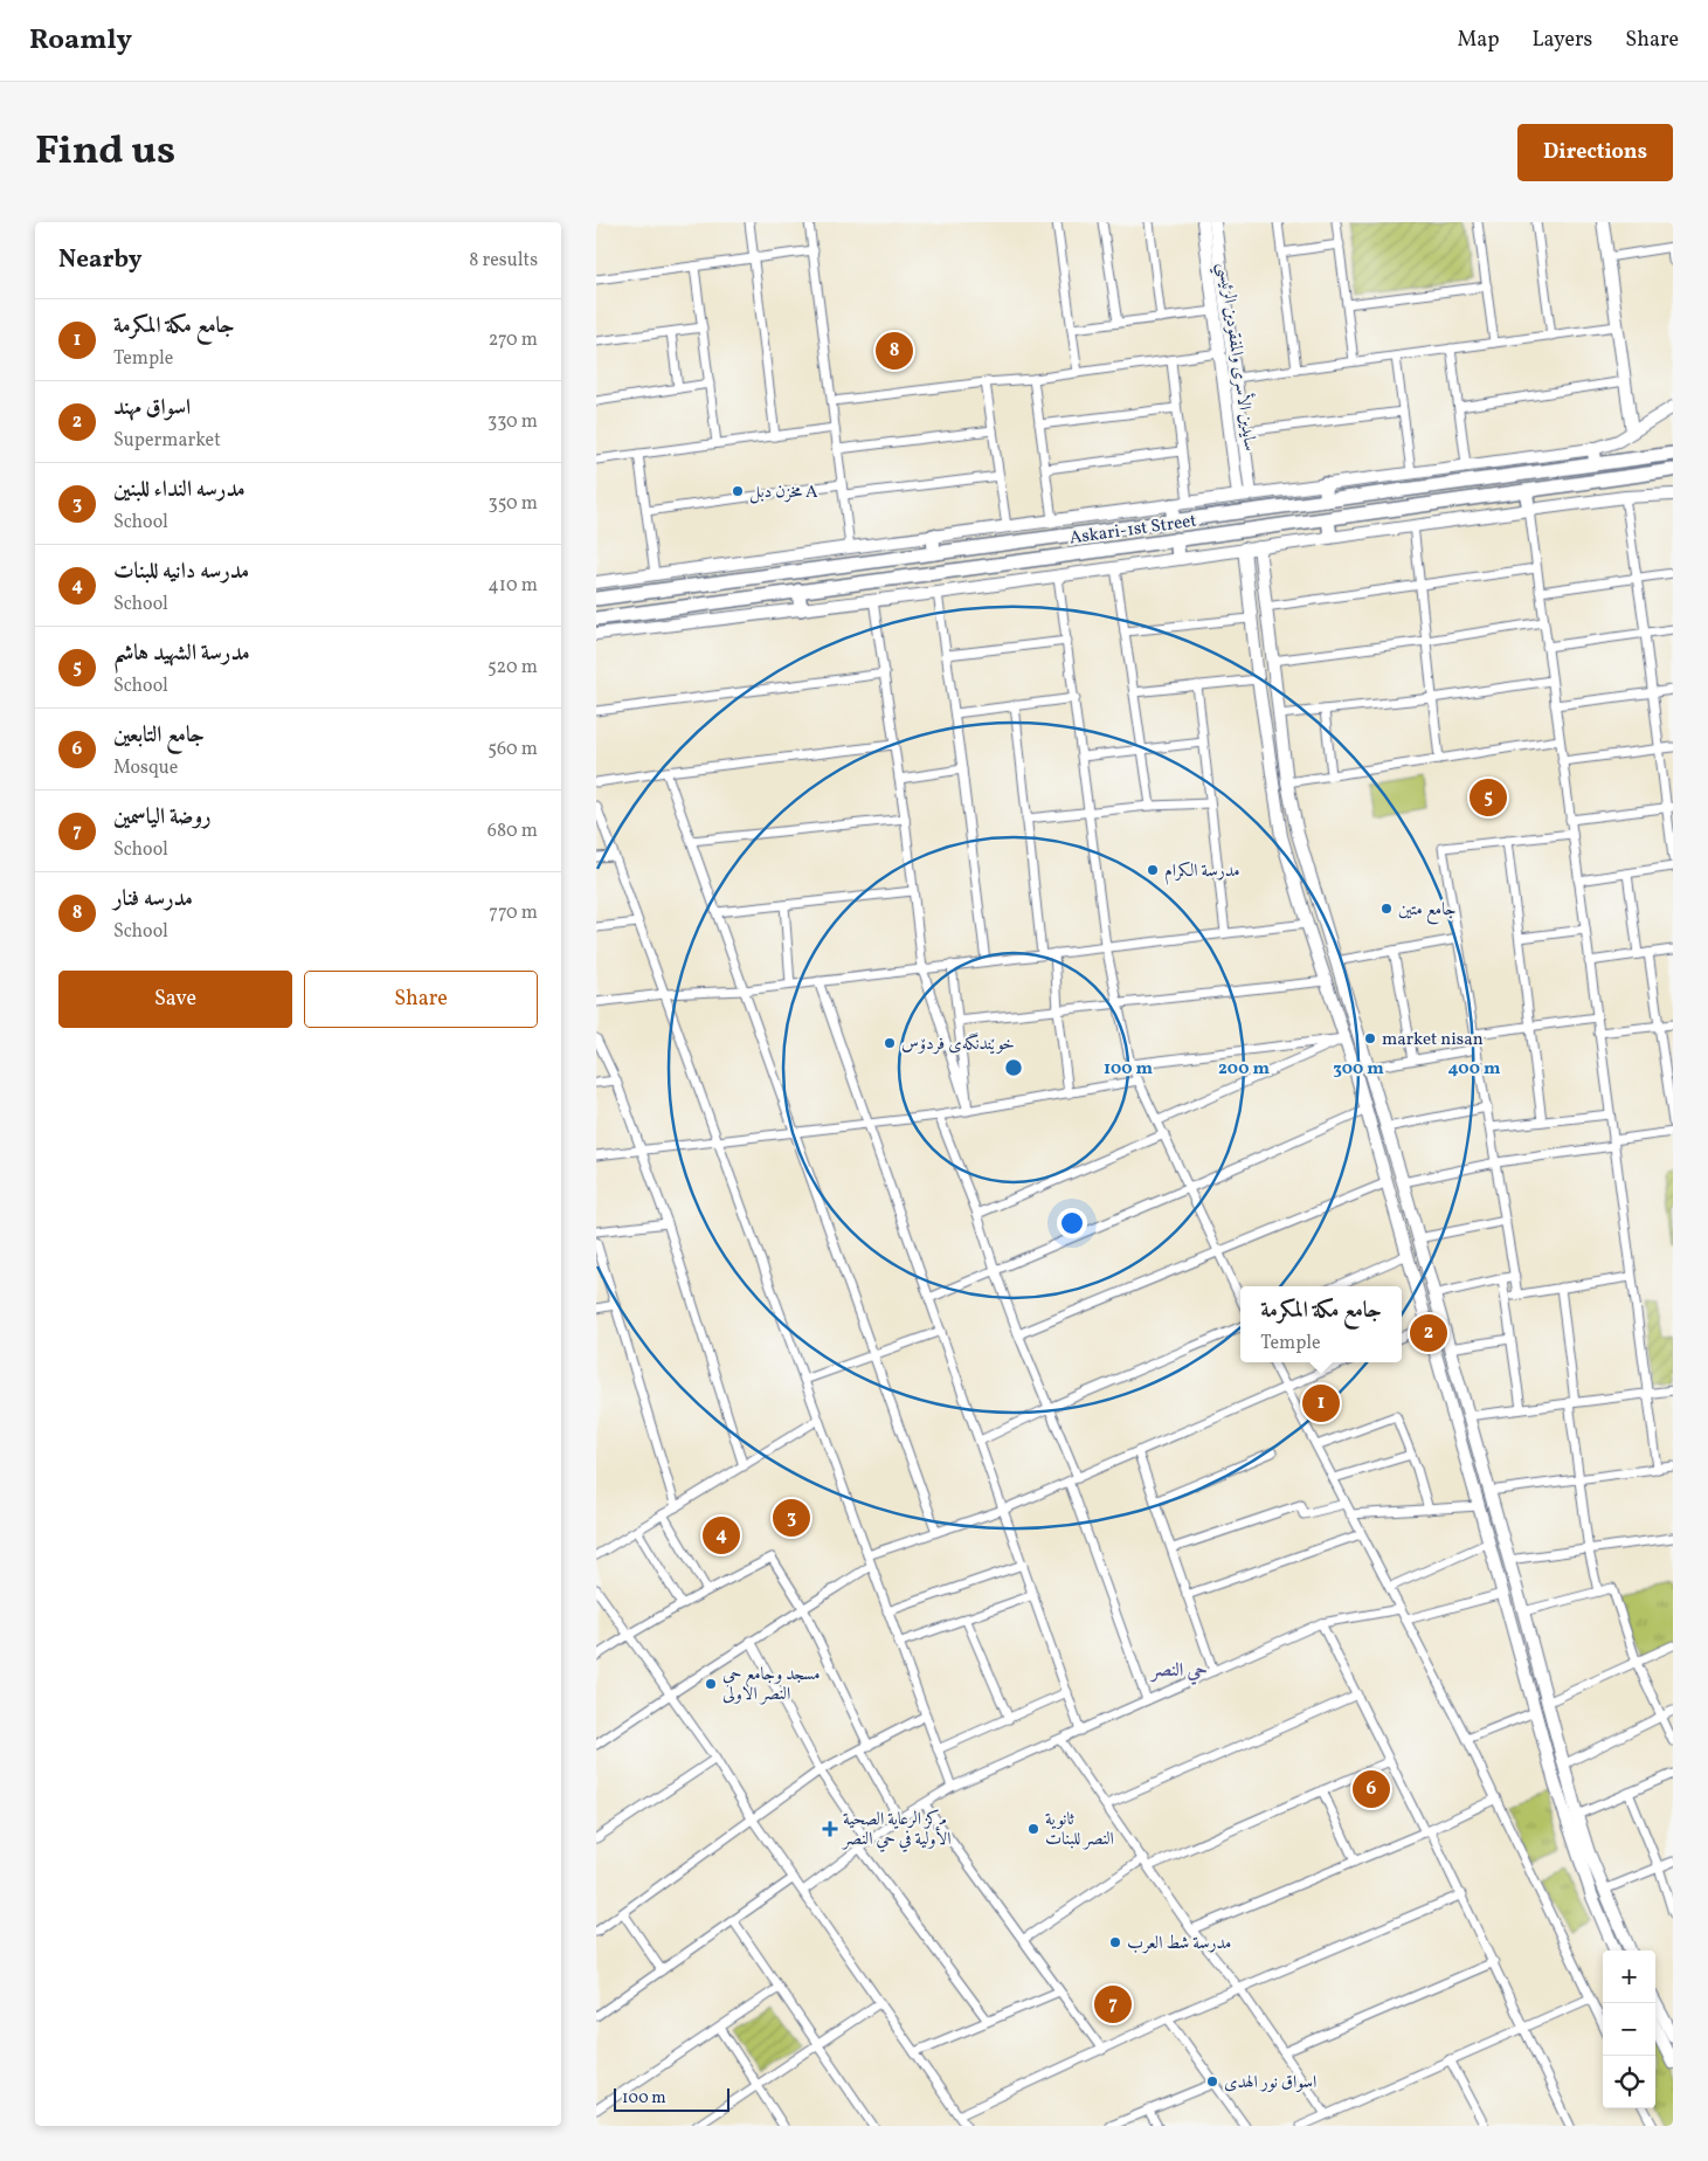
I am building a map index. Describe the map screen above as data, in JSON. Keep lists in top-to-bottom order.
{
  "streets": {
    "main road": ["سايدين الأسرى والمفقودين الرئيسي", "Askari-1st Street"]
  },
  "districts": ["حي النصر"],
  "places": {
    "other": [
      "مخزن دبل A",
      "مدرسة الكرام",
      "جامع متين",
      "market nisan",
      "خوێندنگەی فردۆس",
      "مسجد وجامع حي النصر الاولى",
      "ثانوية النصر للبنات",
      "مدرسة شط العرب",
      "اسواق نور الهدى"
    ],
    "health": ["مركز الرعاية الصحية الأولية في حي النصر"]
  },
  "scale_bar": "100 m",
  "page": {
    "header": "Roamly",
    "nav": ["Map", "Layers", "Share"],
    "title": "Find us",
    "buttons": [
      "Directions",
      ["Save", "Share"]
    ],
    "heading": ["Nearby", "8 results"],
    "list": [
      {
        "mark": "1",
        "name": "جامع مكة المكرمة",
        "note": "Temple",
        "value": "270 m"
      },
      {
        "mark": "2",
        "name": "اسواق مهند",
        "note": "Supermarket",
        "value": "330 m"
      },
      {
        "mark": "3",
        "name": "مدرسه النداء للبنين",
        "note": "School",
        "value": "350 m"
      },
      {
        "mark": "4",
        "name": "مدرسه دانيه للبنات",
        "note": "School",
        "value": "410 m"
      },
      {
        "mark": "5",
        "name": "مدرسة الشهيد هاشم",
        "note": "School",
        "value": "520 m"
      },
      {
        "mark": "6",
        "name": "جامع التابعين",
        "note": "Mosque",
        "value": "560 m"
      },
      {
        "mark": "7",
        "name": "روضة الياسمين",
        "note": "School",
        "value": "680 m"
      },
      {
        "mark": "8",
        "name": "مدرسه فنار",
        "note": "School",
        "value": "770 m"
      }
    ],
    "pins": [
      "8",
      "5",
      "2",
      "1",
      "3",
      "4",
      "6",
      "7"
    ],
    "popup": ["جامع مكة المكرمة", "Temple"],
    "map_buttons": ["+", "−"],
    "scale": "100 m"
  },
  "rings": [
    "100 m",
    "200 m",
    "300 m",
    "400 m"
  ]
}
